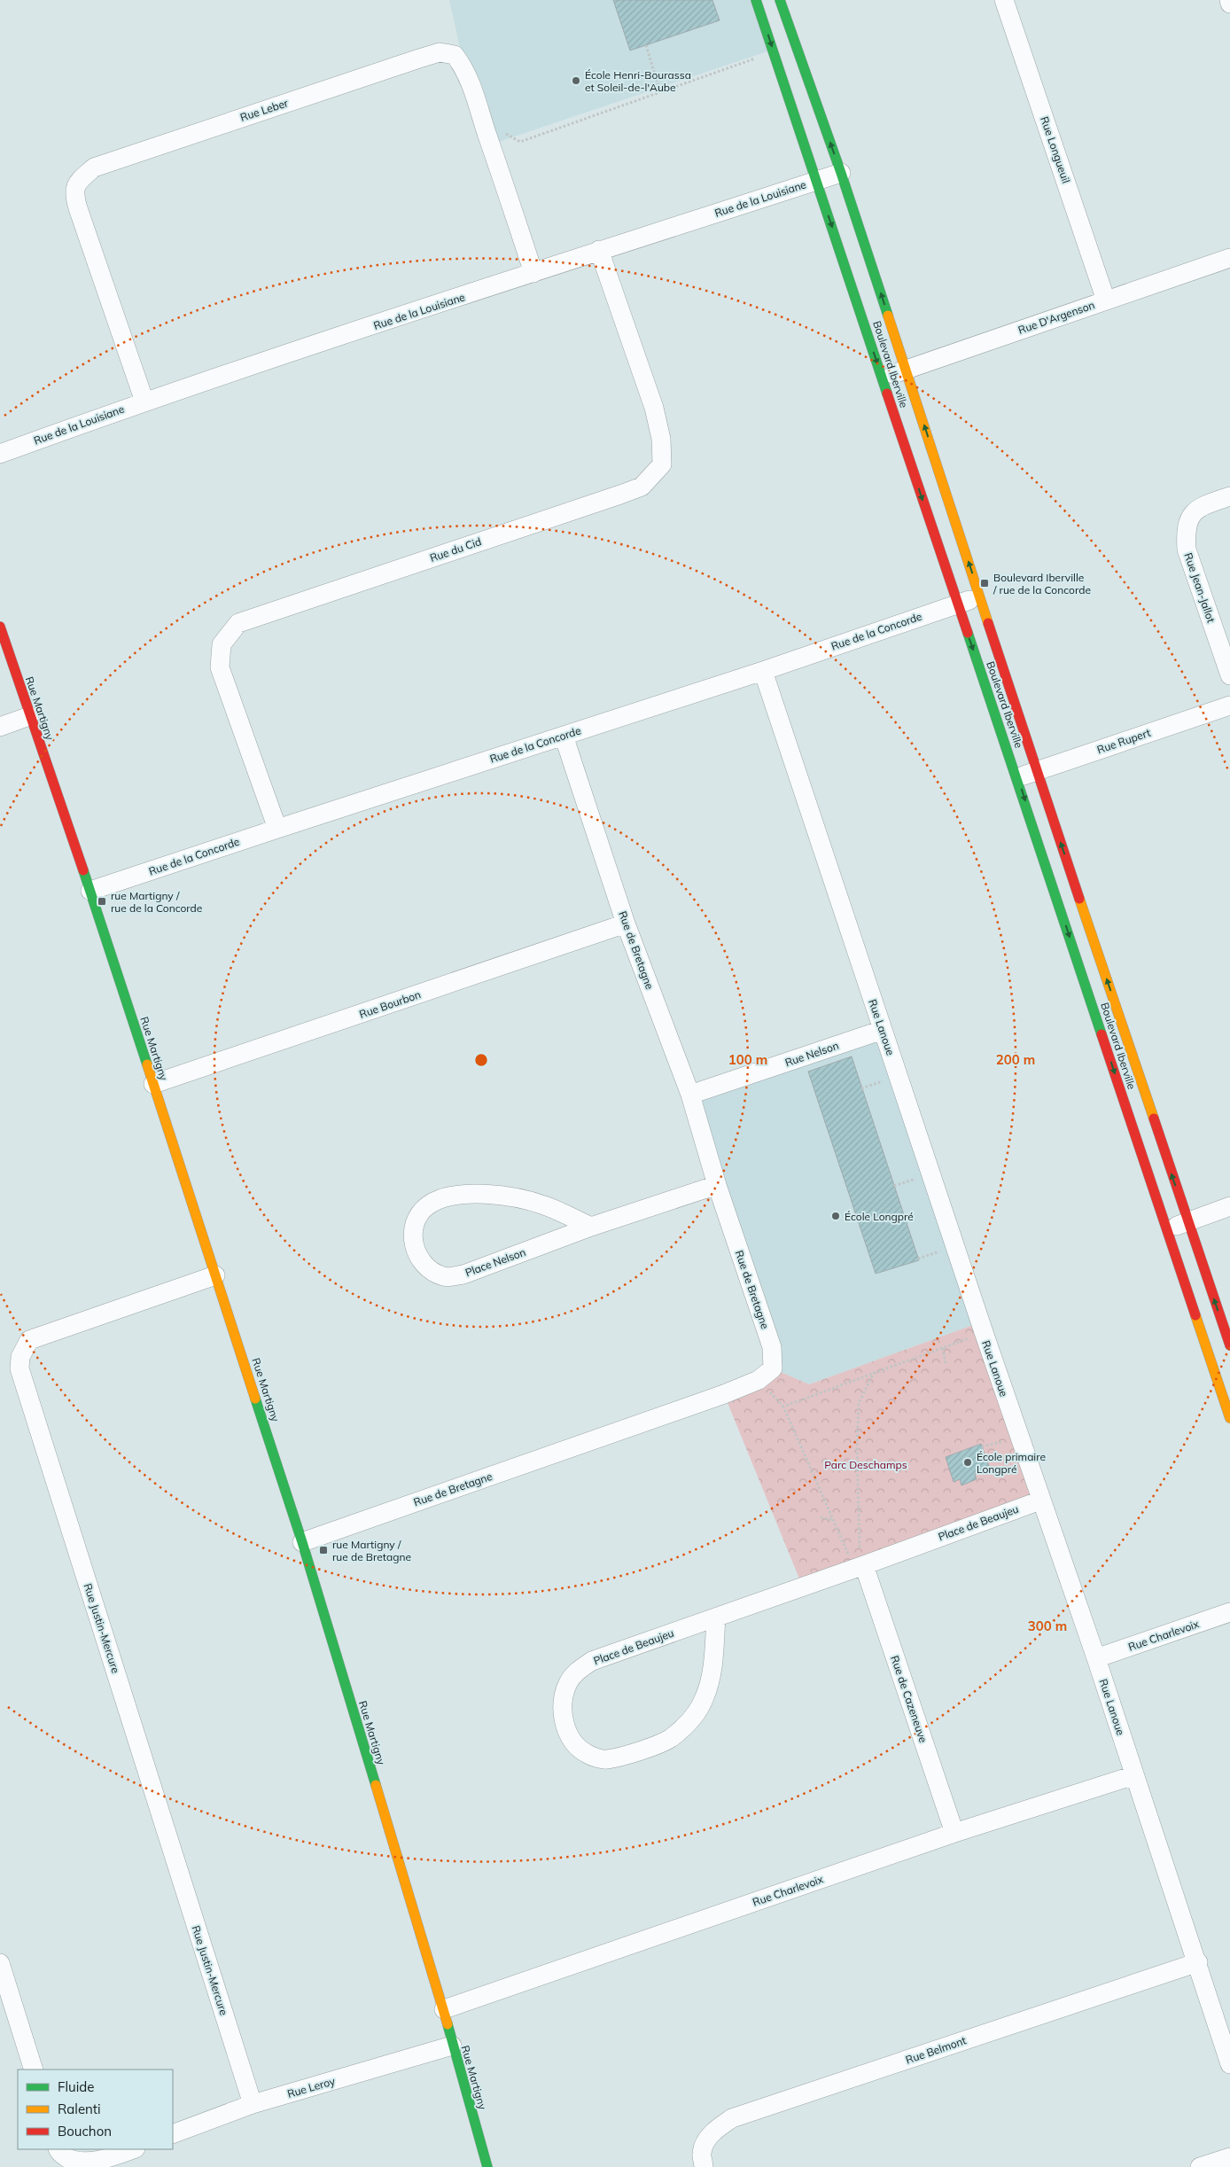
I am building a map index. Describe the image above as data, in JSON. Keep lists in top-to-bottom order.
{
  "streets": {
    "street": [
      "Rue Leber",
      "Rue Longueuil",
      "Rue de la Louisiane",
      "Rue D'Argenson",
      "Boulevard Iberville",
      "Rue du Cid",
      "Rue Jean-Jallot",
      "Rue de la Concorde",
      "Rue Martigny",
      "Rue Rupert",
      "Rue de Bretagne",
      "Rue Bourbon",
      "Rue Lanoue",
      "Rue Nelson",
      "Place Nelson",
      "Place de Beaujeu",
      "Rue Justin-Mercure",
      "Rue Charlevoix",
      "Rue de Cazeneuve",
      "Rue Belmont",
      "Rue Leroy"
    ]
  },
  "crossings": [
    ["Rue Leber", "Rue de la Louisiane"],
    ["Rue Longueuil", "Rue D'Argenson"],
    ["Rue de la Louisiane", "Boulevard Iberville"],
    ["Rue de la Louisiane", "Rue du Cid"],
    ["Rue D'Argenson", "Boulevard Iberville"],
    ["Boulevard Iberville", "Rue de la Concorde"],
    ["Boulevard Iberville", "Rue Rupert"],
    ["Rue du Cid", "Rue de la Concorde"],
    ["Rue de la Concorde", "Rue Martigny"],
    ["Rue de la Concorde", "Rue de Bretagne"],
    ["Rue de la Concorde", "Rue Lanoue"],
    ["Rue Martigny", "Rue de Bretagne"],
    ["Rue Martigny", "Rue Bourbon"],
    ["Rue Martigny", "Rue Justin-Mercure"],
    ["Rue Martigny", "Rue Charlevoix"],
    ["Rue Martigny", "Rue Leroy"],
    ["Rue de Bretagne", "Rue Bourbon"],
    ["Rue de Bretagne", "Rue Nelson"],
    ["Rue de Bretagne", "Place Nelson"],
    ["Rue Lanoue", "Rue Nelson"],
    ["Rue Lanoue", "Place de Beaujeu"],
    ["Rue Lanoue", "Rue Charlevoix"],
    ["Rue Lanoue", "Rue Belmont"],
    ["Place de Beaujeu", "Rue de Cazeneuve"],
    ["Rue Justin-Mercure", "Rue Leroy"],
    ["Rue Charlevoix", "Rue de Cazeneuve"]
  ],
  "parks": ["Parc Deschamps"],
  "places": {
    "other": ["École Henri-Bourassa et Soleil-de-l'Aube", "École Longpré", "École primaire Longpré"],
    "transit": ["Boulevard Iberville / rue de la Concorde", "rue Martigny / rue de la Concorde", "rue Martigny / rue de Bretagne"]
  },
  "legend": ["Fluide", "Ralenti", "Bouchon"],
  "rings": ["100 m", "200 m", "300 m"]
}
